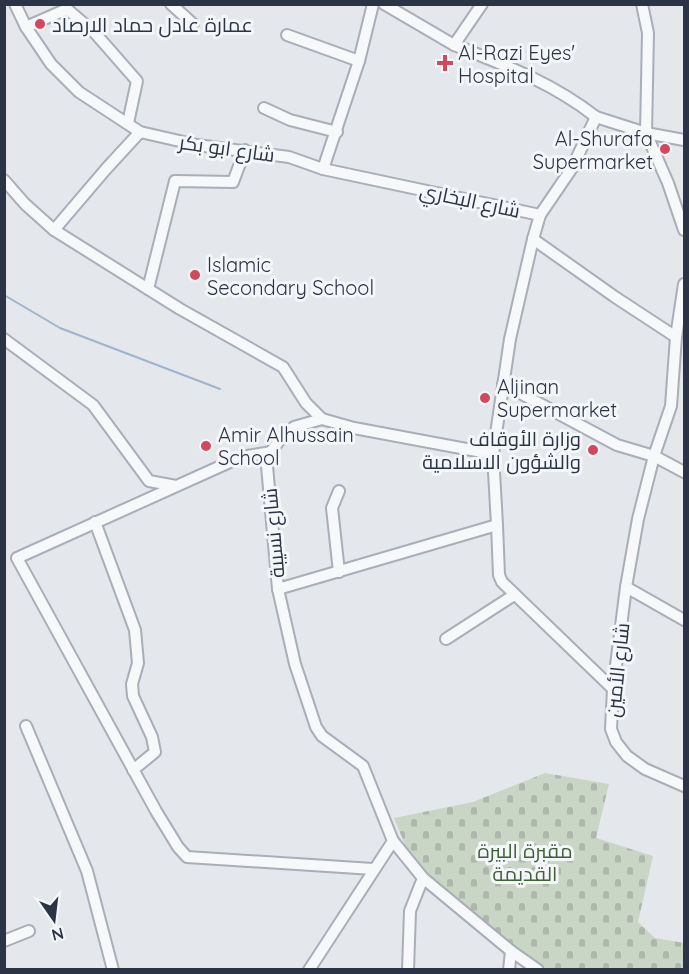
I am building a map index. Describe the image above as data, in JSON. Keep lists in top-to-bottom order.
{
  "streets": {
    "street": [
      "شارع ابو بكر",
      "شارع البخاري",
      "شارع نسيبة",
      "شارع الأمين"
    ]
  },
  "crossings": [
    ["شارع ابو بكر", "شارع البخاري"]
  ],
  "parks": ["مقبرة البيرة القديمة"],
  "places": {
    "other": [
      "عمارة عادل حماد الارصاد",
      "Al-Shurafa Supermarket",
      "Islamic Secondary School",
      "Aljinan Supermarket",
      "Amir Alhussain School",
      "وزارة الأوقاف والشؤون الاسلامية"
    ],
    "health": ["Al-Razi Eyes' Hospital"]
  },
  "north": "bottom"
}
